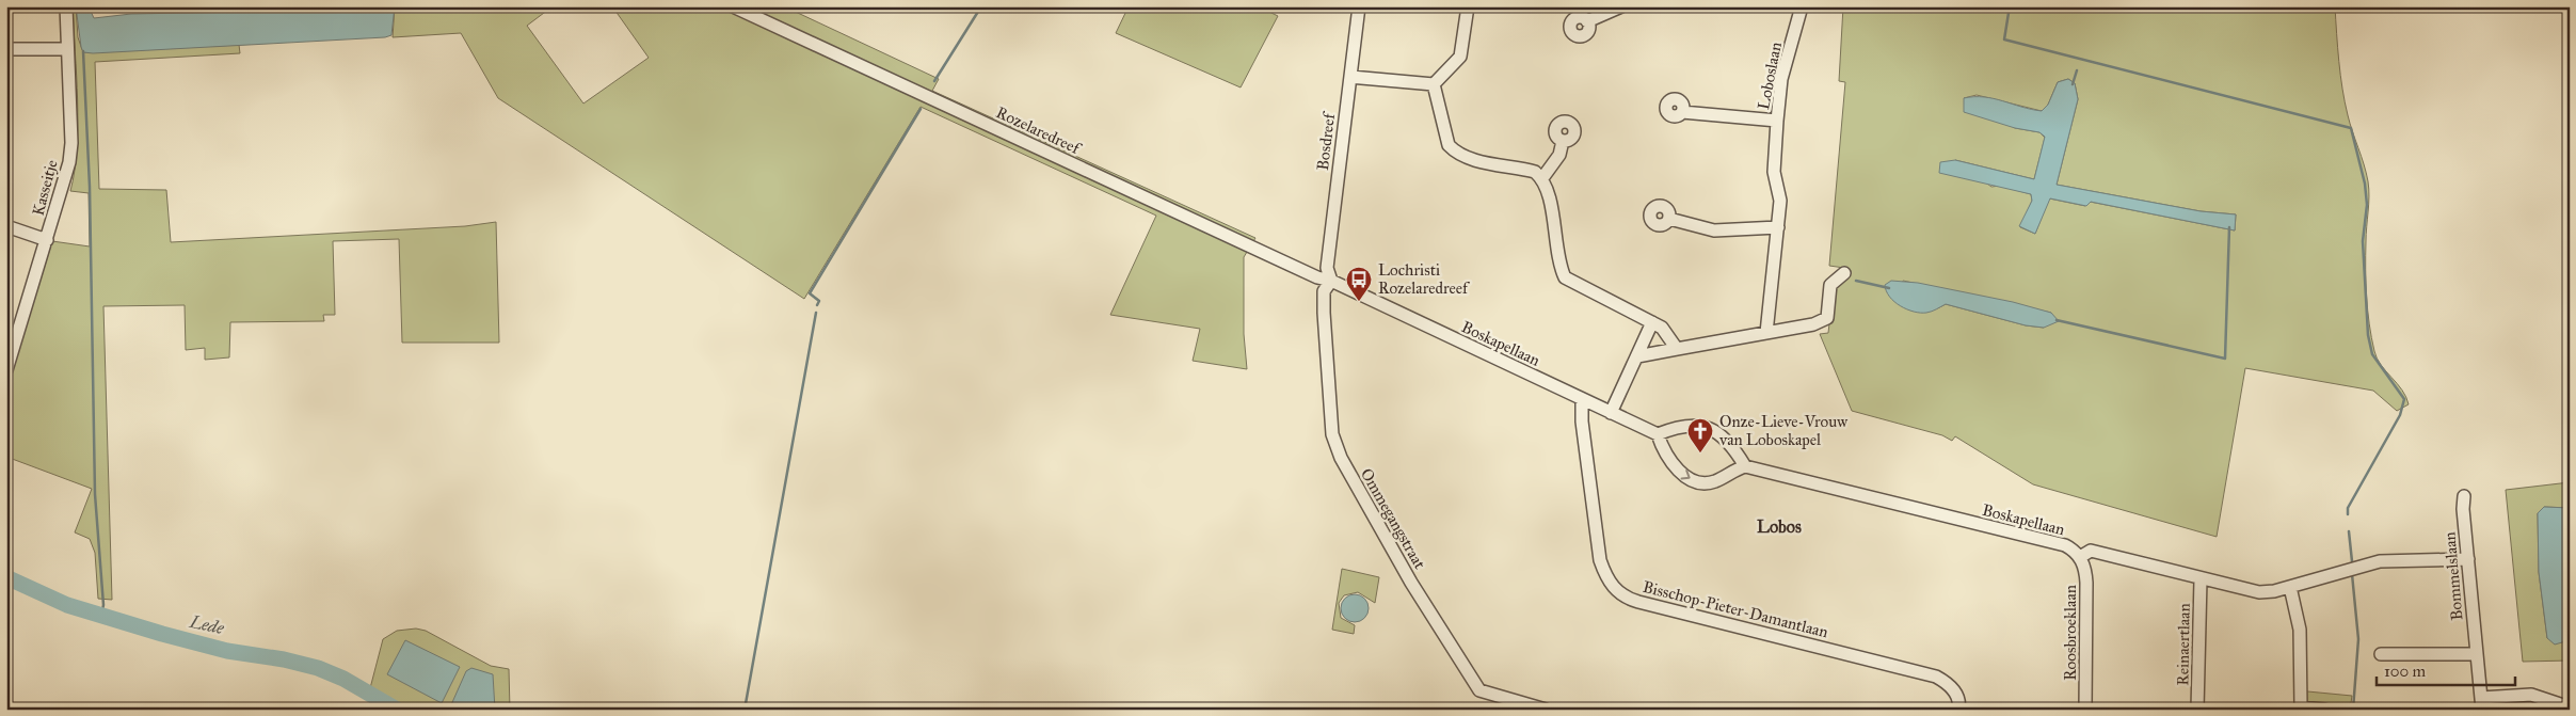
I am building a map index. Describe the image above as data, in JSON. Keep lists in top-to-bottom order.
{
  "streets": {
    "street": [
      "Loboslaan",
      "Rozelaredreef",
      "Bosdreef",
      "Kasseitje",
      "Boskapellaan",
      "Ommegangstraat",
      "Bommelslaan",
      "Bisschop-Pieter-Damantlaan",
      "Roosbroeklaan",
      "Reinaertlaan"
    ]
  },
  "crossings": [
    ["Rozelaredreef", "Bosdreef"],
    ["Rozelaredreef", "Boskapellaan"],
    ["Rozelaredreef", "Ommegangstraat"],
    ["Bosdreef", "Boskapellaan"],
    ["Bosdreef", "Ommegangstraat"],
    ["Boskapellaan", "Ommegangstraat"],
    ["Boskapellaan", "Bisschop-Pieter-Damantlaan"],
    ["Boskapellaan", "Roosbroeklaan"]
  ],
  "districts": ["Lobos"],
  "water": ["Lede"],
  "places": {
    "bus stop": ["Lochristi Rozelaredreef"],
    "church": ["Onze-Lieve-Vrouw van Loboskapel"]
  },
  "scale_bar": "100 m"
}
